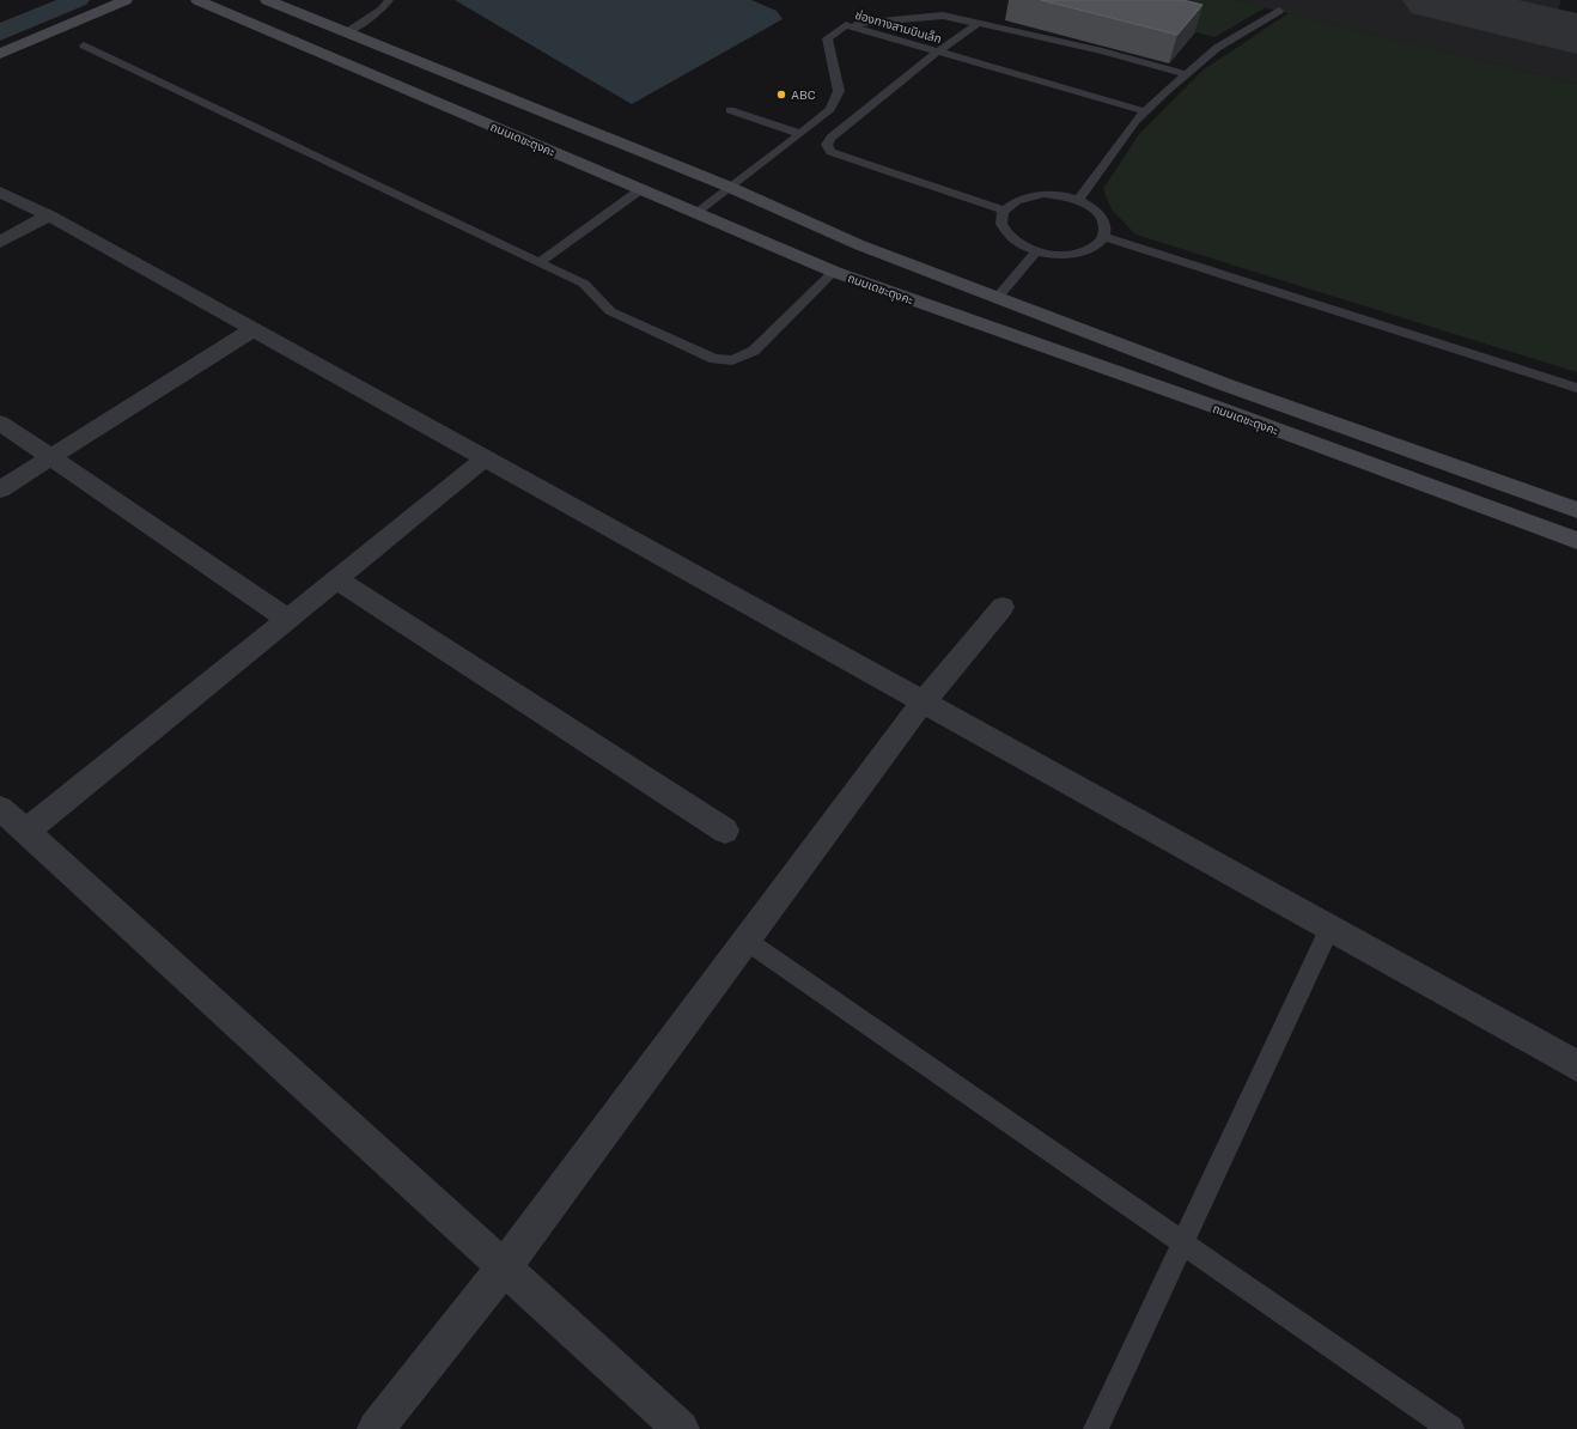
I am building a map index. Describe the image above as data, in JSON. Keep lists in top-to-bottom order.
{
  "streets": {
    "street": ["ถนนเดชะตุงคะ"],
    "lane": ["ช่องทางสามบินเล็ก"]
  },
  "crossings": [
    ["ช่องทางสามบินเล็ก", "ถนนเดชะตุงคะ"]
  ],
  "places": ["ABC"]
}
